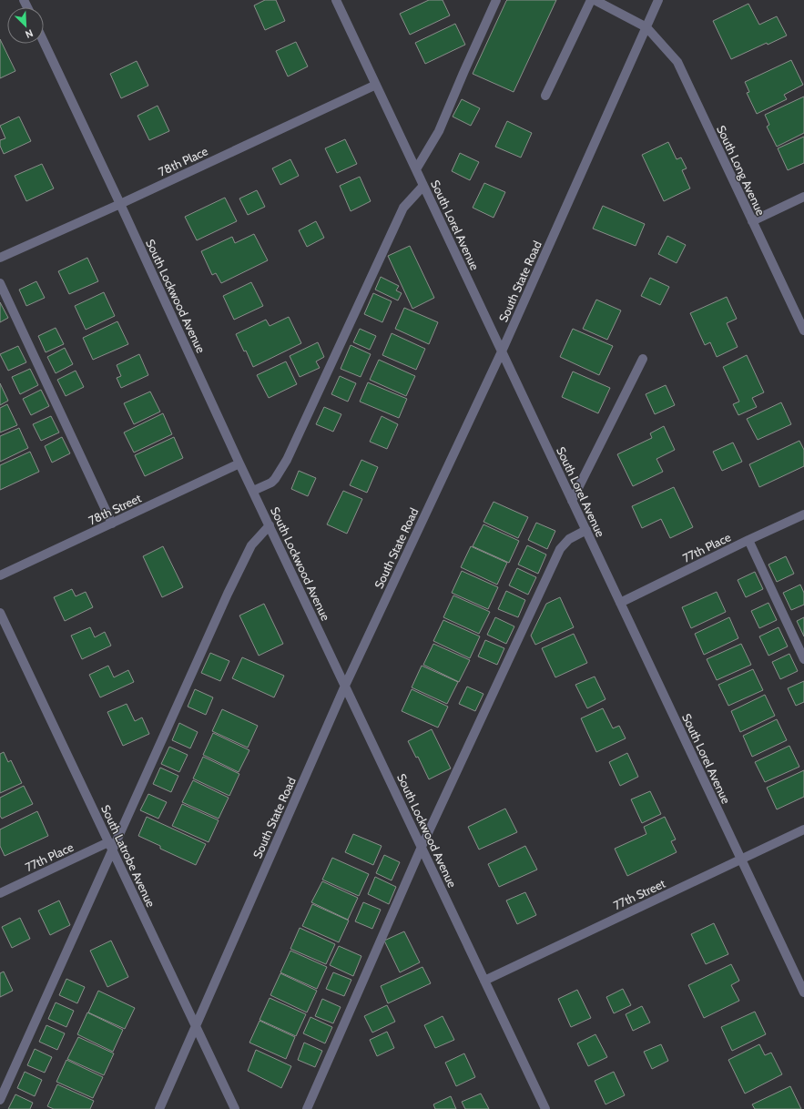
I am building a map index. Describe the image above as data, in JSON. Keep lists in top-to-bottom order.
{
  "streets": {
    "street": [
      "78th Place",
      "South Long Avenue",
      "South Lorel Avenue",
      "South State Road",
      "South Lockwood Avenue",
      "78th Street",
      "77th Place",
      "South Latrobe Avenue",
      "77th Street"
    ]
  },
  "crossings": [
    ["78th Place", "South Lorel Avenue"],
    ["78th Place", "South Lockwood Avenue"],
    ["South Long Avenue", "South State Road"],
    ["South Lorel Avenue", "South State Road"],
    ["South Lorel Avenue", "77th Place"],
    ["South Lorel Avenue", "77th Street"],
    ["South State Road", "South Lockwood Avenue"],
    ["South State Road", "South Latrobe Avenue"],
    ["South Lockwood Avenue", "78th Street"],
    ["South Lockwood Avenue", "77th Street"],
    ["77th Place", "South Latrobe Avenue"]
  ],
  "north": "bottom right"
}
